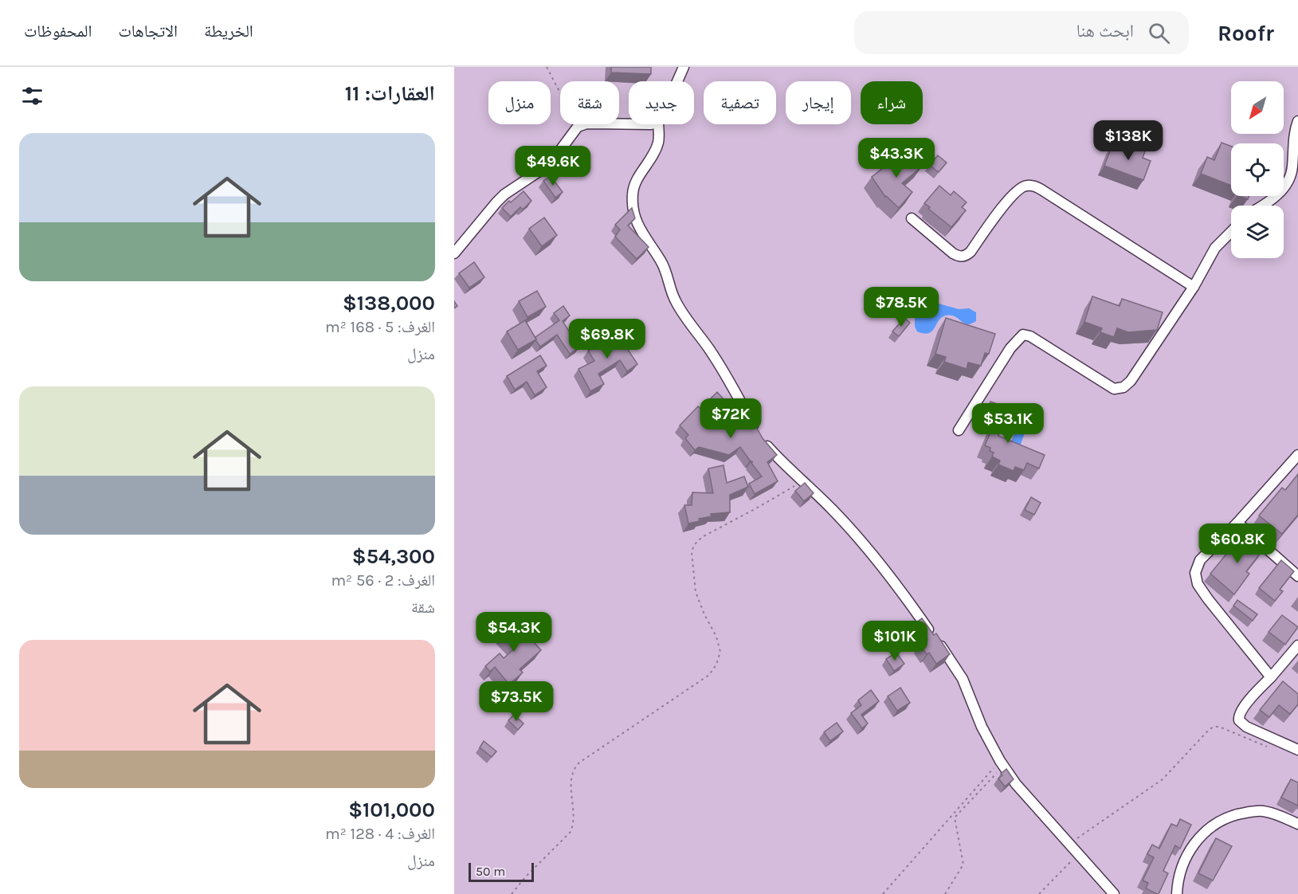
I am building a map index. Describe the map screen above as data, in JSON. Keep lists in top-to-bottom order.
{
  "scale_bar": "50 m",
  "north": "bottom left",
  "page": {
    "header": "Roofr",
    "search": "ابحث هنا",
    "nav": ["الخريطة", "الاتجاهات", "المحفوظات"],
    "heading": "العقارات: 11",
    "chip": [
      "شراء",
      "إيجار",
      "تصفية",
      "جديد",
      "شقة",
      "منزل"
    ],
    "price": [
      "$138K",
      "$43.3K",
      "$49.6K",
      "$78.5K",
      "$69.8K",
      "$72K",
      "$53.1K",
      "$60.8K",
      "$54.3K",
      "$101K",
      "$73.5K"
    ],
    "list": [
      {
        "name": "$138,000",
        "note": "الغرف: 5 · 168 m² · منزل"
      },
      {
        "name": "$54,300",
        "note": "الغرف: 2 · 56 m² · شقة"
      },
      {
        "name": "$101,000",
        "note": "الغرف: 4 · 128 m² · منزل"
      }
    ],
    "scale": "50 m"
  }
}
